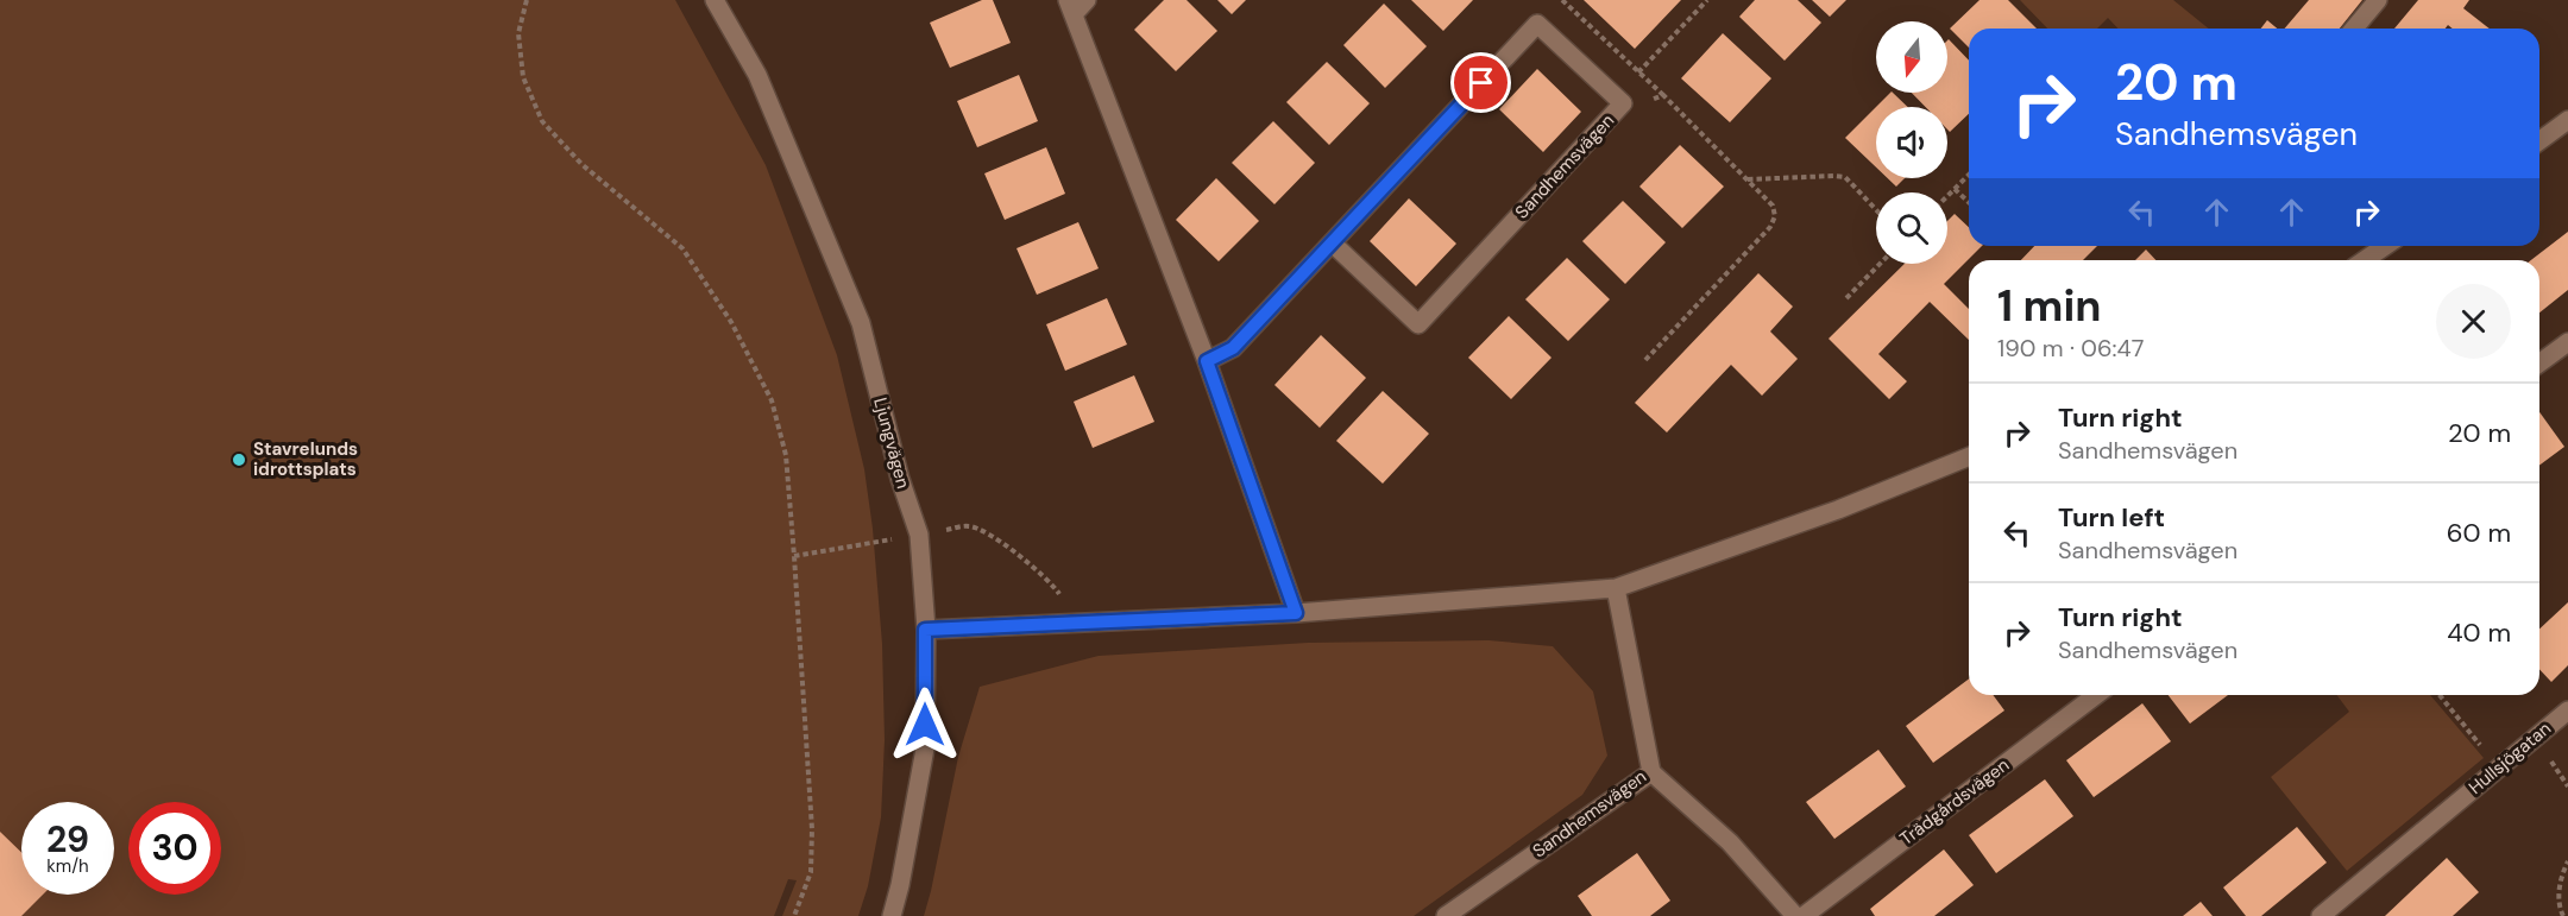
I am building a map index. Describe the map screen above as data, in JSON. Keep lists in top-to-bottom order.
{
  "streets": {
    "street": [
      "Sandhemsvägen",
      "Ljungvägen",
      "Hullsjögatan",
      "Trädgårdsvägen"
    ]
  },
  "places": ["Stavrelunds idrottsplats"],
  "north": "bottom",
  "page": {
    "turn": ["20 m", "Sandhemsvägen"],
    "heading": ["1 min", "190 m · 06:47"],
    "list": [
      {
        "name": "Turn right",
        "note": "Sandhemsvägen",
        "value": "20 m"
      },
      {
        "name": "Turn left",
        "note": "Sandhemsvägen",
        "value": "60 m"
      },
      {
        "name": "Turn right",
        "note": "Sandhemsvägen",
        "value": "40 m"
      }
    ],
    "speed": "29 km/h",
    "limit": "30"
  }
}
